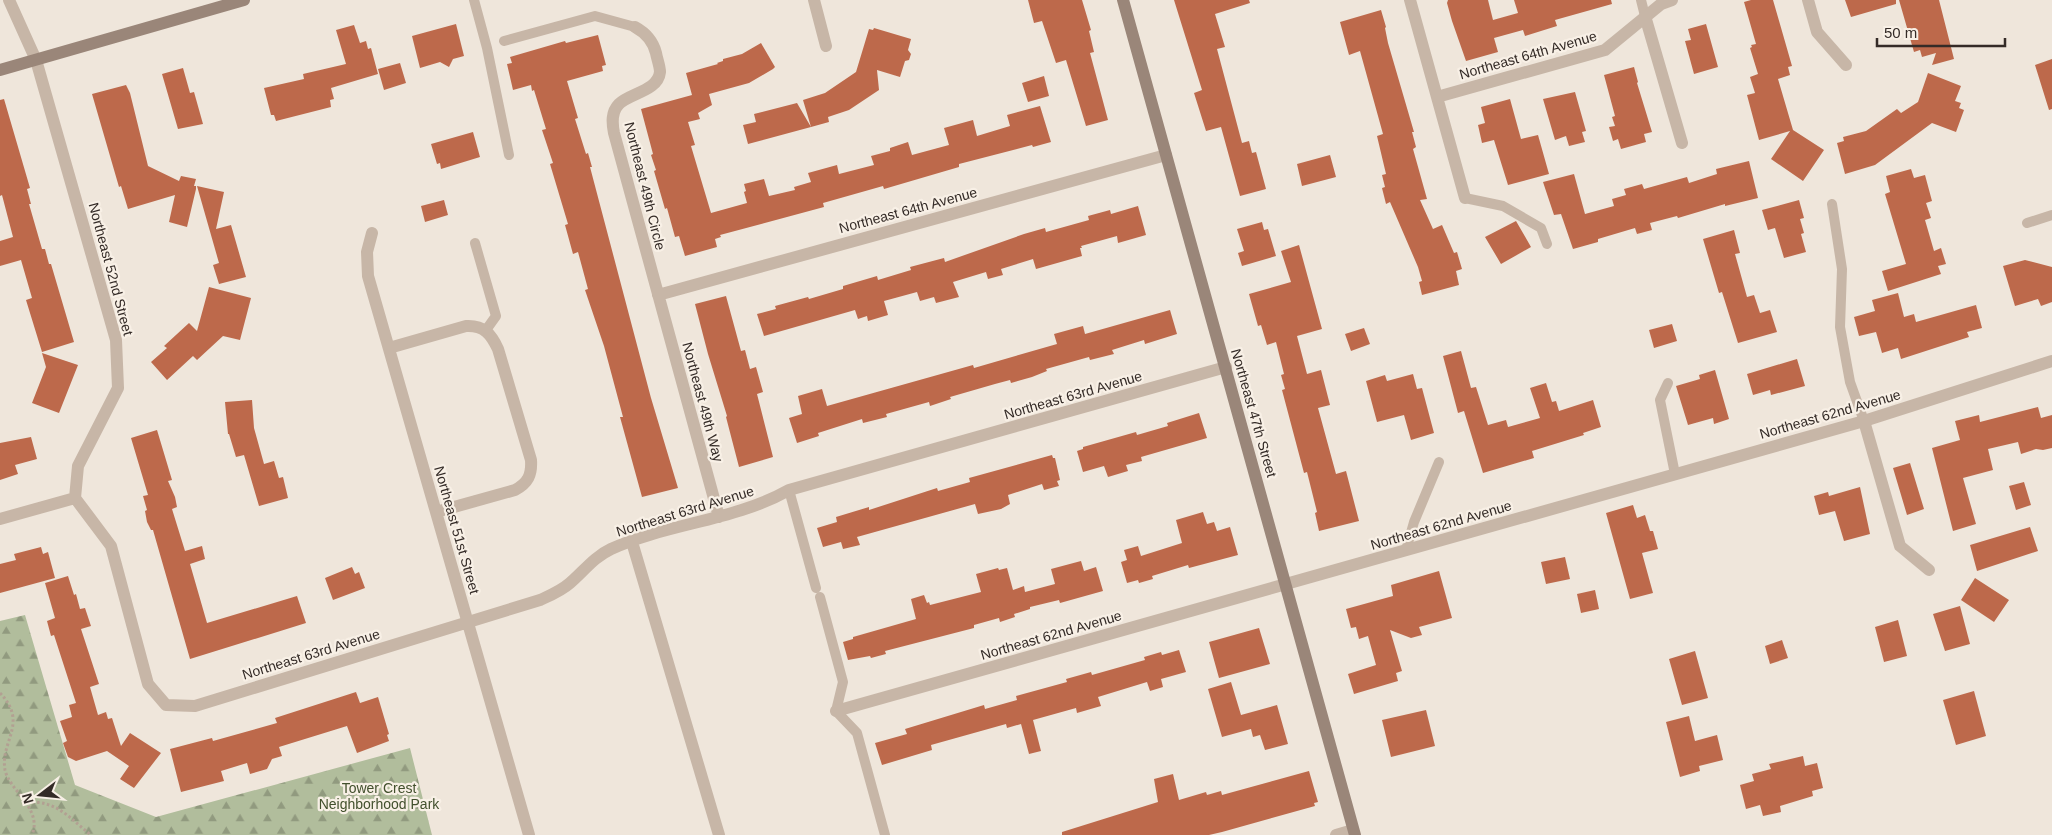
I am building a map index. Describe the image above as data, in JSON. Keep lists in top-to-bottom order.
{
  "streets": {
    "street": [
      "Northeast 64th Avenue",
      "Northeast 49th Circle",
      "Northeast 52nd Street",
      "Northeast 63rd Avenue",
      "Northeast 49th Way",
      "Northeast 47th Street",
      "Northeast 62nd Avenue",
      "Northeast 51st Street"
    ]
  },
  "crossings": [
    ["Northeast 64th Avenue", "Northeast 49th Circle"],
    ["Northeast 64th Avenue", "Northeast 49th Way"],
    ["Northeast 64th Avenue", "Northeast 47th Street"],
    ["Northeast 49th Circle", "Northeast 49th Way"],
    ["Northeast 52nd Street", "Northeast 63rd Avenue"],
    ["Northeast 63rd Avenue", "Northeast 49th Way"],
    ["Northeast 63rd Avenue", "Northeast 47th Street"],
    ["Northeast 63rd Avenue", "Northeast 51st Street"],
    ["Northeast 47th Street", "Northeast 62nd Avenue"]
  ],
  "parks": ["Tower Crest Neighborhood Park"],
  "scale_bar": "50 m",
  "north": "left"
}
